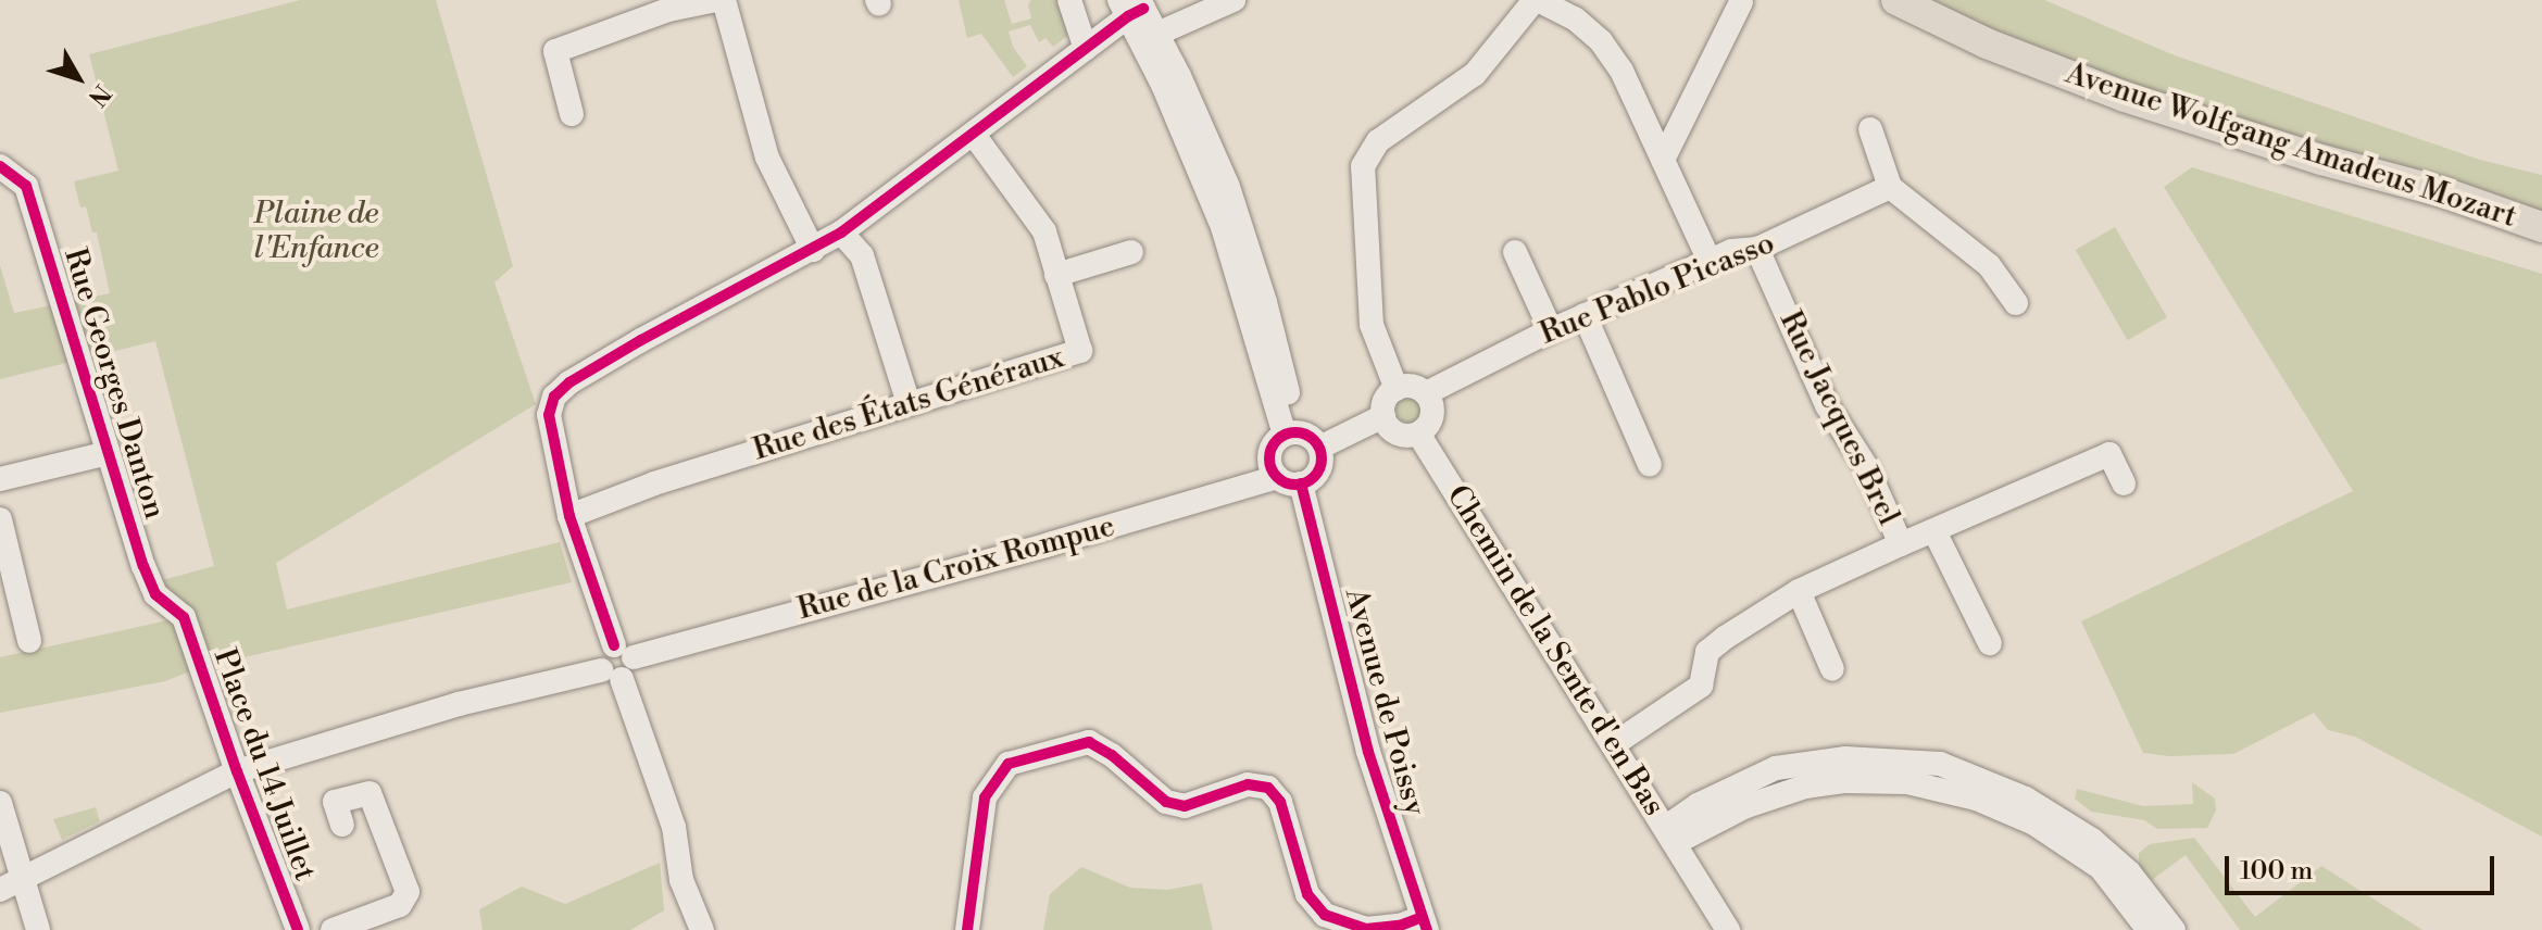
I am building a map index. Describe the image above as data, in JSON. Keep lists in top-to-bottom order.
{
  "streets": {
    "main road": ["Avenue Wolfgang Amadeus Mozart"],
    "street": [
      "Rue Pablo Picasso",
      "Rue Georges Danton",
      "Rue des États Généraux",
      "Rue Jacques Brel",
      "Rue de la Croix Rompue",
      "Chemin de la Sente d'en Bas",
      "Avenue de Poissy",
      "Place du 14 Juillet"
    ]
  },
  "crossings": [
    ["Rue Pablo Picasso", "Rue Jacques Brel"],
    ["Rue Pablo Picasso", "Chemin de la Sente d'en Bas"],
    ["Rue Georges Danton", "Place du 14 Juillet"],
    ["Rue Jacques Brel", "Chemin de la Sente d'en Bas"],
    ["Rue de la Croix Rompue", "Avenue de Poissy"]
  ],
  "parks": ["Plaine de l'Enfance"],
  "scale_bar": "100 m",
  "north": "bottom right"
}
